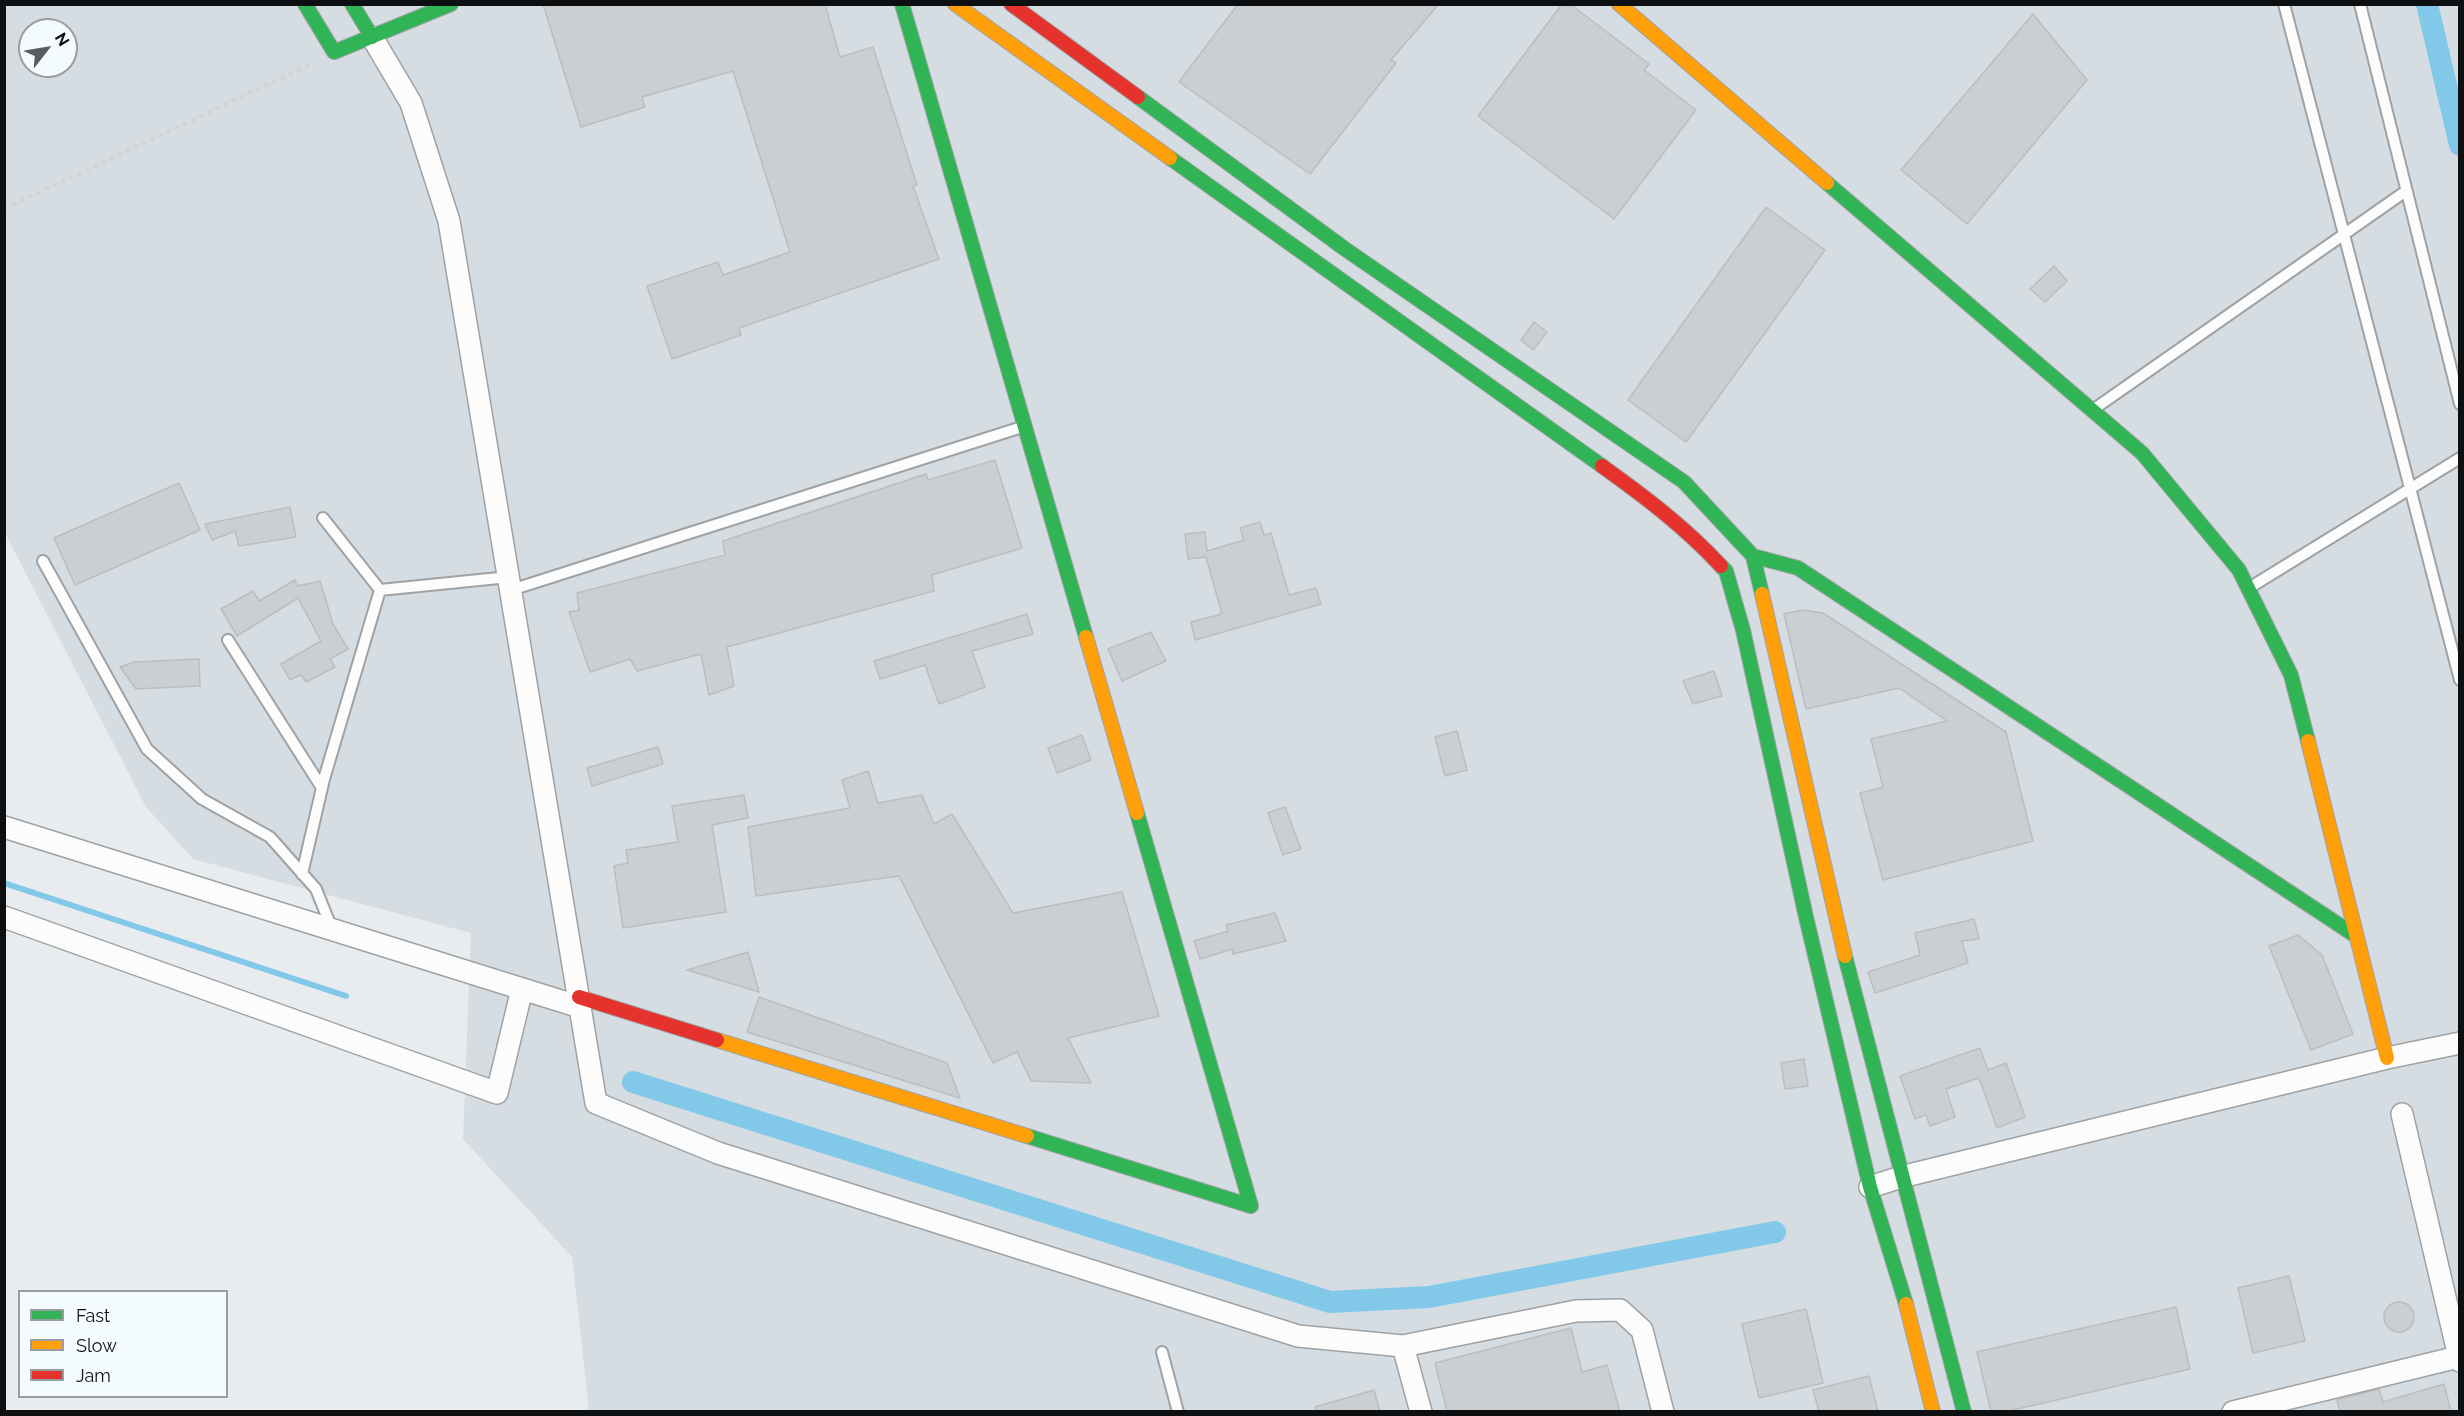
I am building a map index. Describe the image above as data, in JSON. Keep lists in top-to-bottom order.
{
  "legend": ["Fast", "Slow", "Jam"],
  "north": "top right"
}
